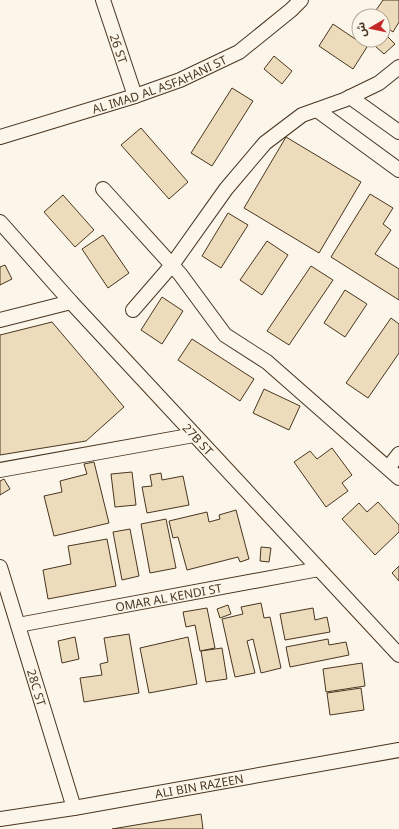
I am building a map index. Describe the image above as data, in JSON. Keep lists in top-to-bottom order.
{
  "streets": {
    "street": [
      "26 ST",
      "AL IMAD AL ASFAHANI ST",
      "27B ST",
      "OMAR AL KENDI ST",
      "28C ST",
      "ALI BIN RAZEEN"
    ]
  },
  "crossings": [
    ["26 ST", "AL IMAD AL ASFAHANI ST"],
    ["27B ST", "OMAR AL KENDI ST"],
    ["OMAR AL KENDI ST", "28C ST"],
    ["28C ST", "ALI BIN RAZEEN"]
  ],
  "north": "left"
}
